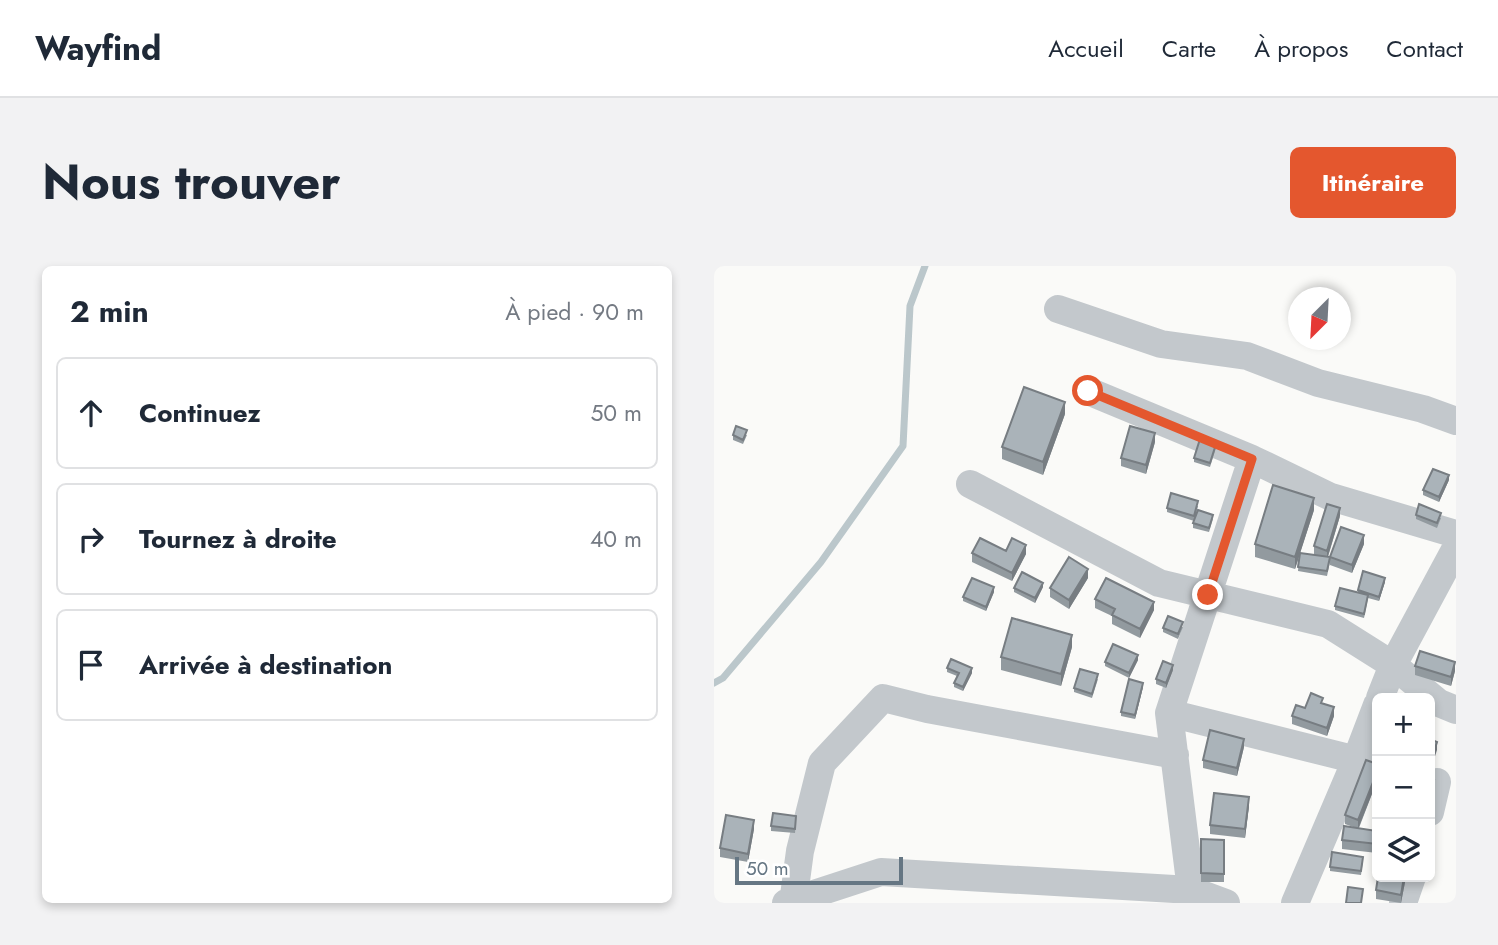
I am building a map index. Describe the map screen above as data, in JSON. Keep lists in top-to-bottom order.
{
  "scale_bar": "50 m",
  "north": "bottom left",
  "page": {
    "header": "Wayfind",
    "nav": [
      "Accueil",
      "Carte",
      "À propos",
      "Contact"
    ],
    "title": "Nous trouver",
    "buttons": "Itinéraire",
    "heading": ["2 min", "À pied · 90 m"],
    "list": [
      ["Continuez", "50 m"],
      ["Tournez à droite", "40 m"],
      "Arrivée à destination"
    ],
    "map_buttons": ["+", "−"],
    "scale": "50 m"
  }
}
